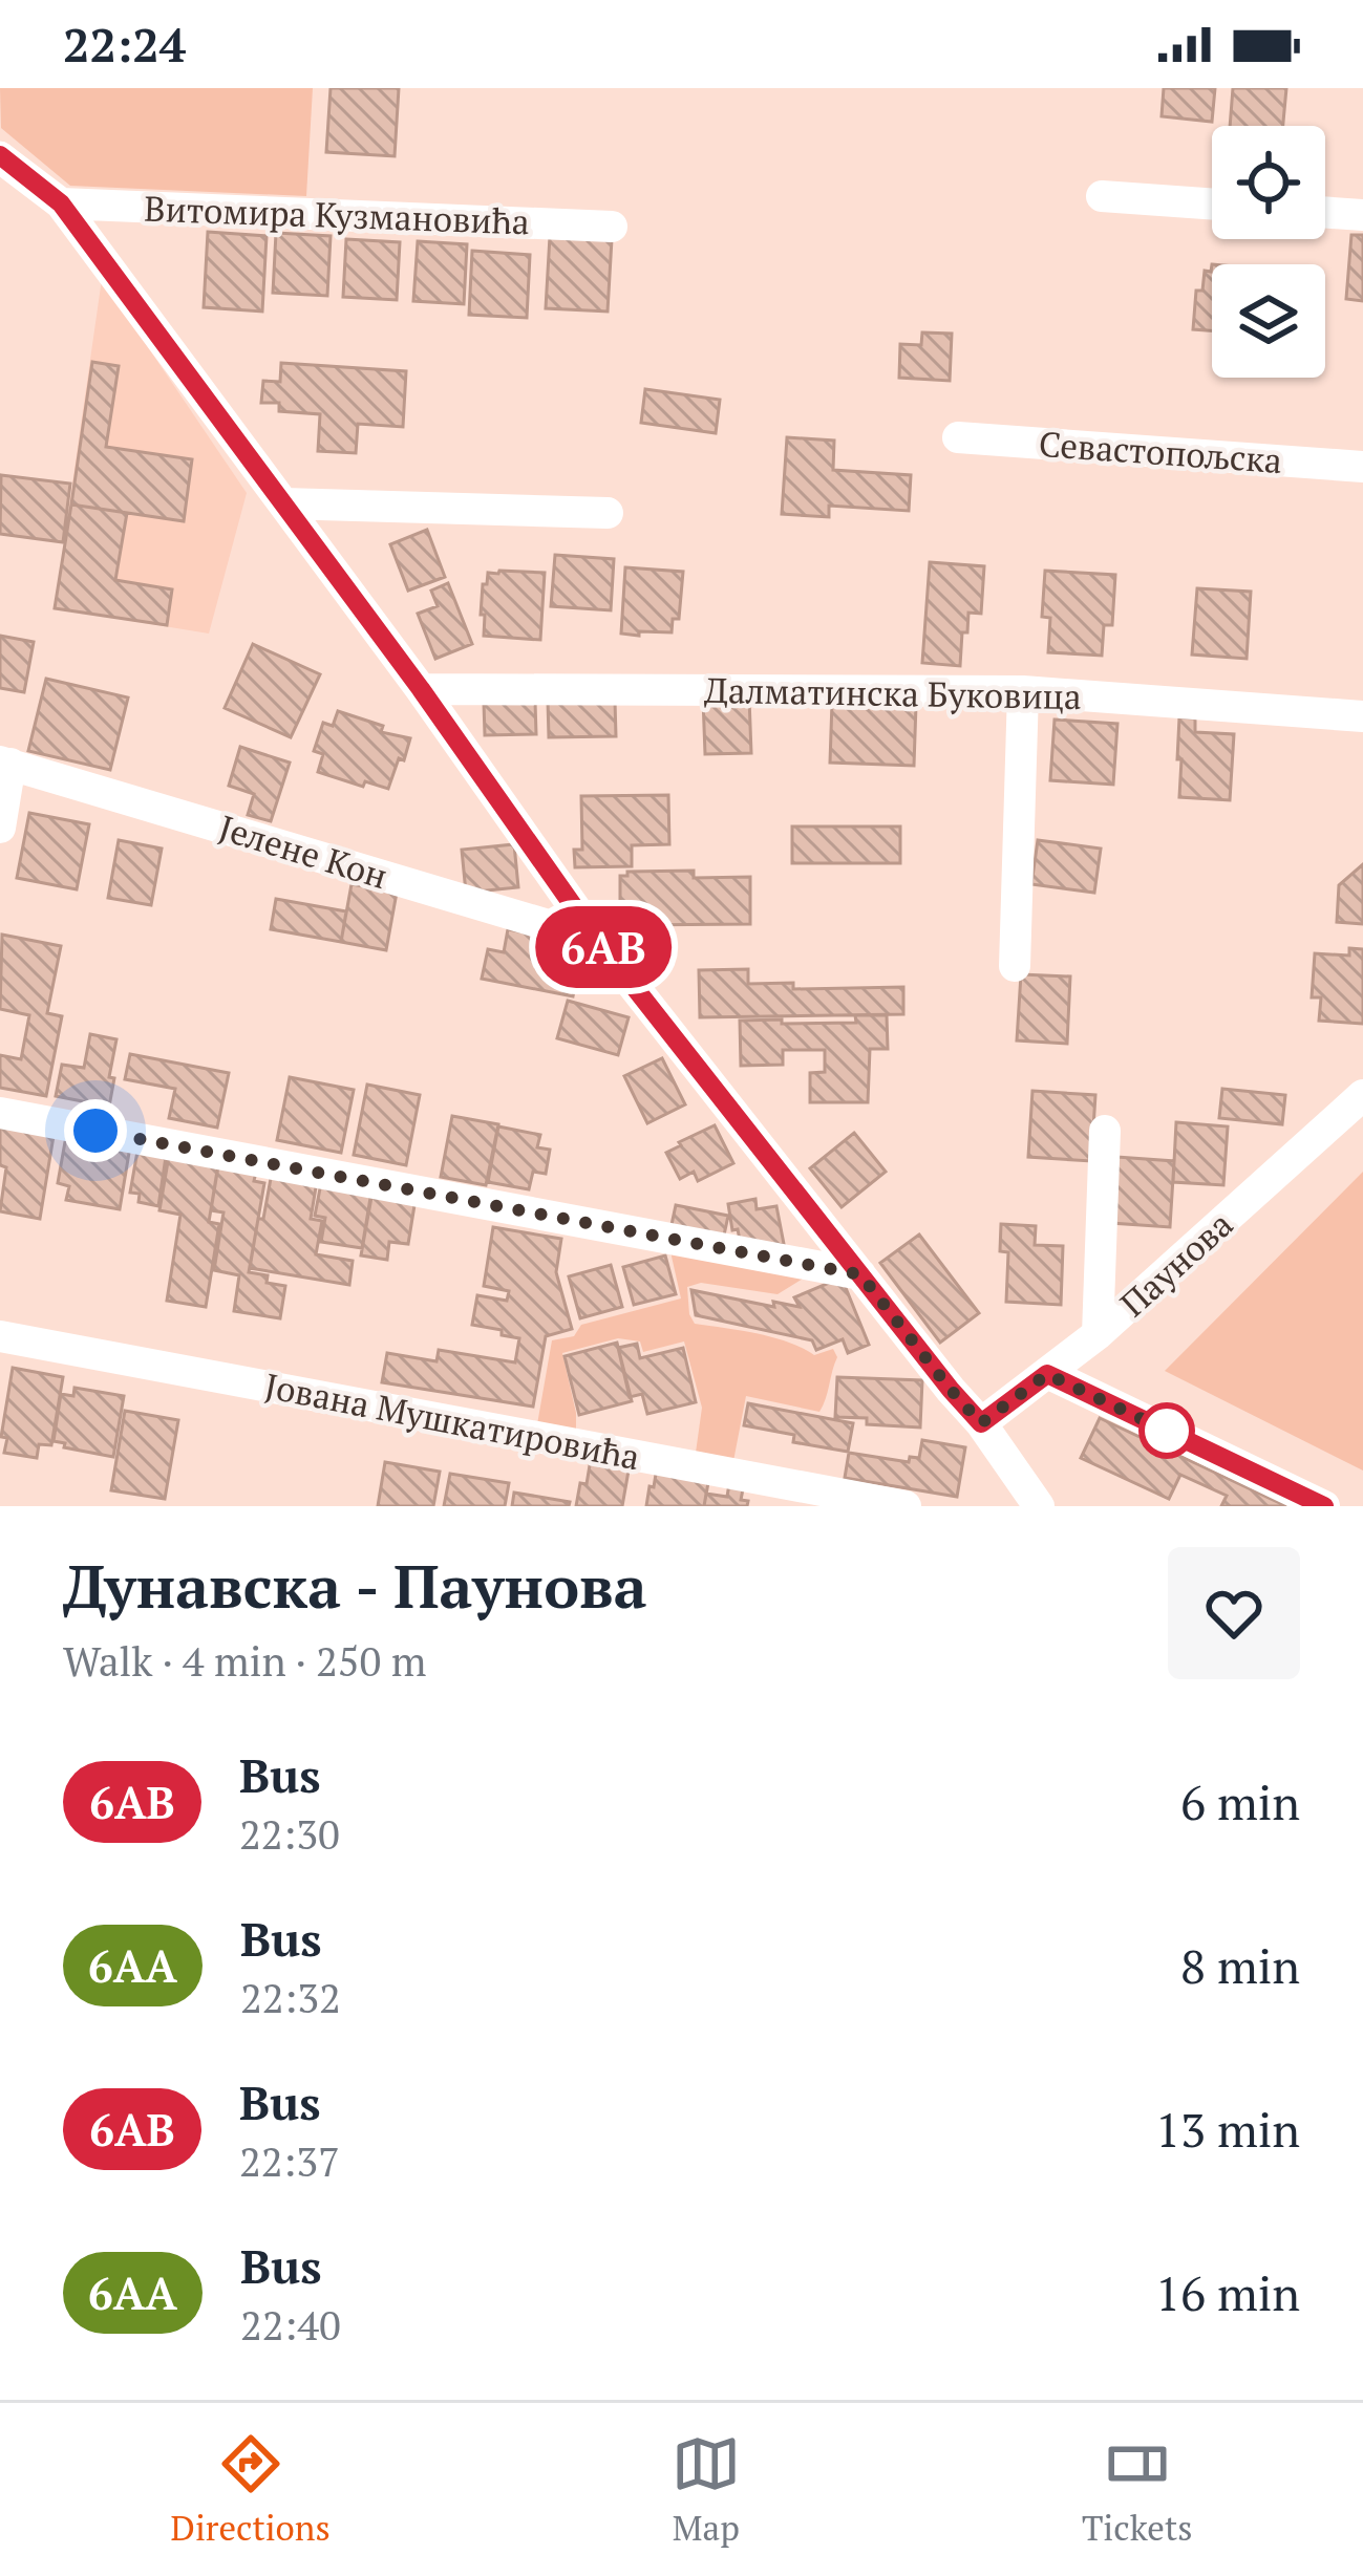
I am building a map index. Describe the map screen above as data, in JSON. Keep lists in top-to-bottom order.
{
  "streets": {
    "street": [
      "Витомира Кузмановића",
      "Севастопољска",
      "Далматинска Буковица",
      "Јелене Кон",
      "Паунова",
      "Јована Мушкатировића"
    ]
  },
  "lines": ["bus line 6AB"],
  "page": {
    "status": "22:24",
    "on_map": "6AB",
    "heading": ["Дунавска - Паунова", "Walk · 4 min · 250 m"],
    "list": [
      {
        "mark": "6AB",
        "name": "Bus",
        "note": "22:30",
        "value": "6 min"
      },
      {
        "mark": "6AA",
        "name": "Bus",
        "note": "22:32",
        "value": "8 min"
      },
      {
        "mark": "6AB",
        "name": "Bus",
        "note": "22:37",
        "value": "13 min"
      },
      {
        "mark": "6AA",
        "name": "Bus",
        "note": "22:40",
        "value": "16 min"
      }
    ],
    "tabs": ["Directions", "Map", "Tickets"]
  }
}
